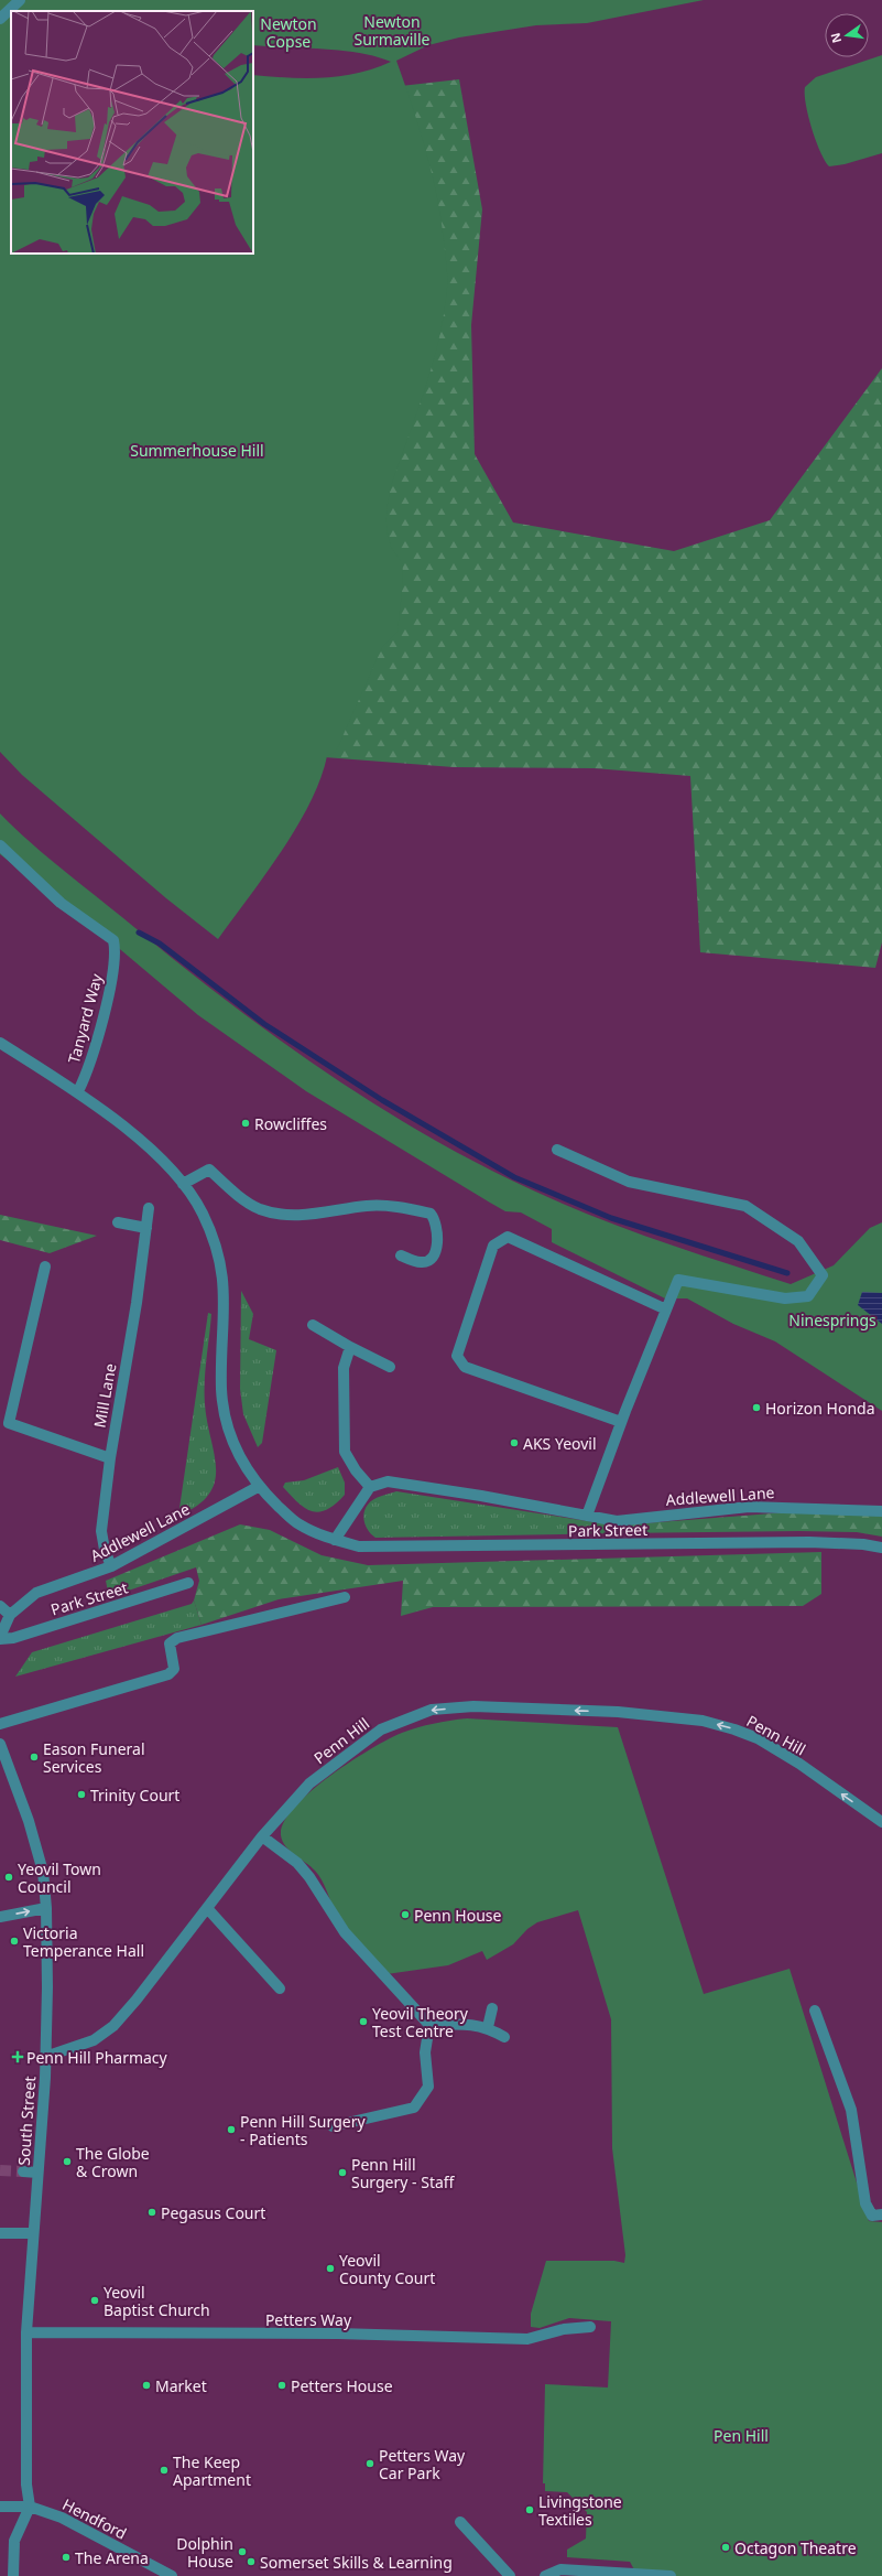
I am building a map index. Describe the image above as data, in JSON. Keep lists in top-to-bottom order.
{
  "streets": {
    "street": [
      "Tanyard Way",
      "Mill Lane",
      "Addlewell Lane",
      "Park Street",
      "Penn Hill",
      "South Street",
      "Petters Way",
      "Hendford"
    ]
  },
  "crossings": [
    ["Tanyard Way", "Park Street"],
    ["Mill Lane", "Addlewell Lane"],
    ["Addlewell Lane", "Park Street"],
    ["Penn Hill", "South Street"],
    ["South Street", "Petters Way"],
    ["South Street", "Hendford"]
  ],
  "one_way": ["Penn Hill"],
  "parks": [
    "Newton Surmaville",
    "Newton Copse",
    "Summerhouse Hill",
    "Ninesprings",
    "Pen Hill"
  ],
  "places": {
    "other": [
      "Rowcliffes",
      "Horizon Honda",
      "AKS Yeovil",
      "Eason Funeral Services",
      "Trinity Court",
      "Yeovil Town Council",
      "Penn House",
      "Victoria Temperance Hall",
      "Yeovil Theory Test Centre",
      "Penn Hill Surgery - Patients",
      "The Globe & Crown",
      "Penn Hill Surgery - Staff",
      "Pegasus Court",
      "Yeovil County Court",
      "Yeovil Baptist Church",
      "Market",
      "Petters House",
      "Petters Way Car Park",
      "The Keep Apartment",
      "Livingstone Textiles",
      "Octagon Theatre",
      "Dolphin House",
      "The Arena",
      "Somerset Skills & Learning"
    ],
    "health": ["Penn Hill Pharmacy"]
  },
  "north": "left"
}
